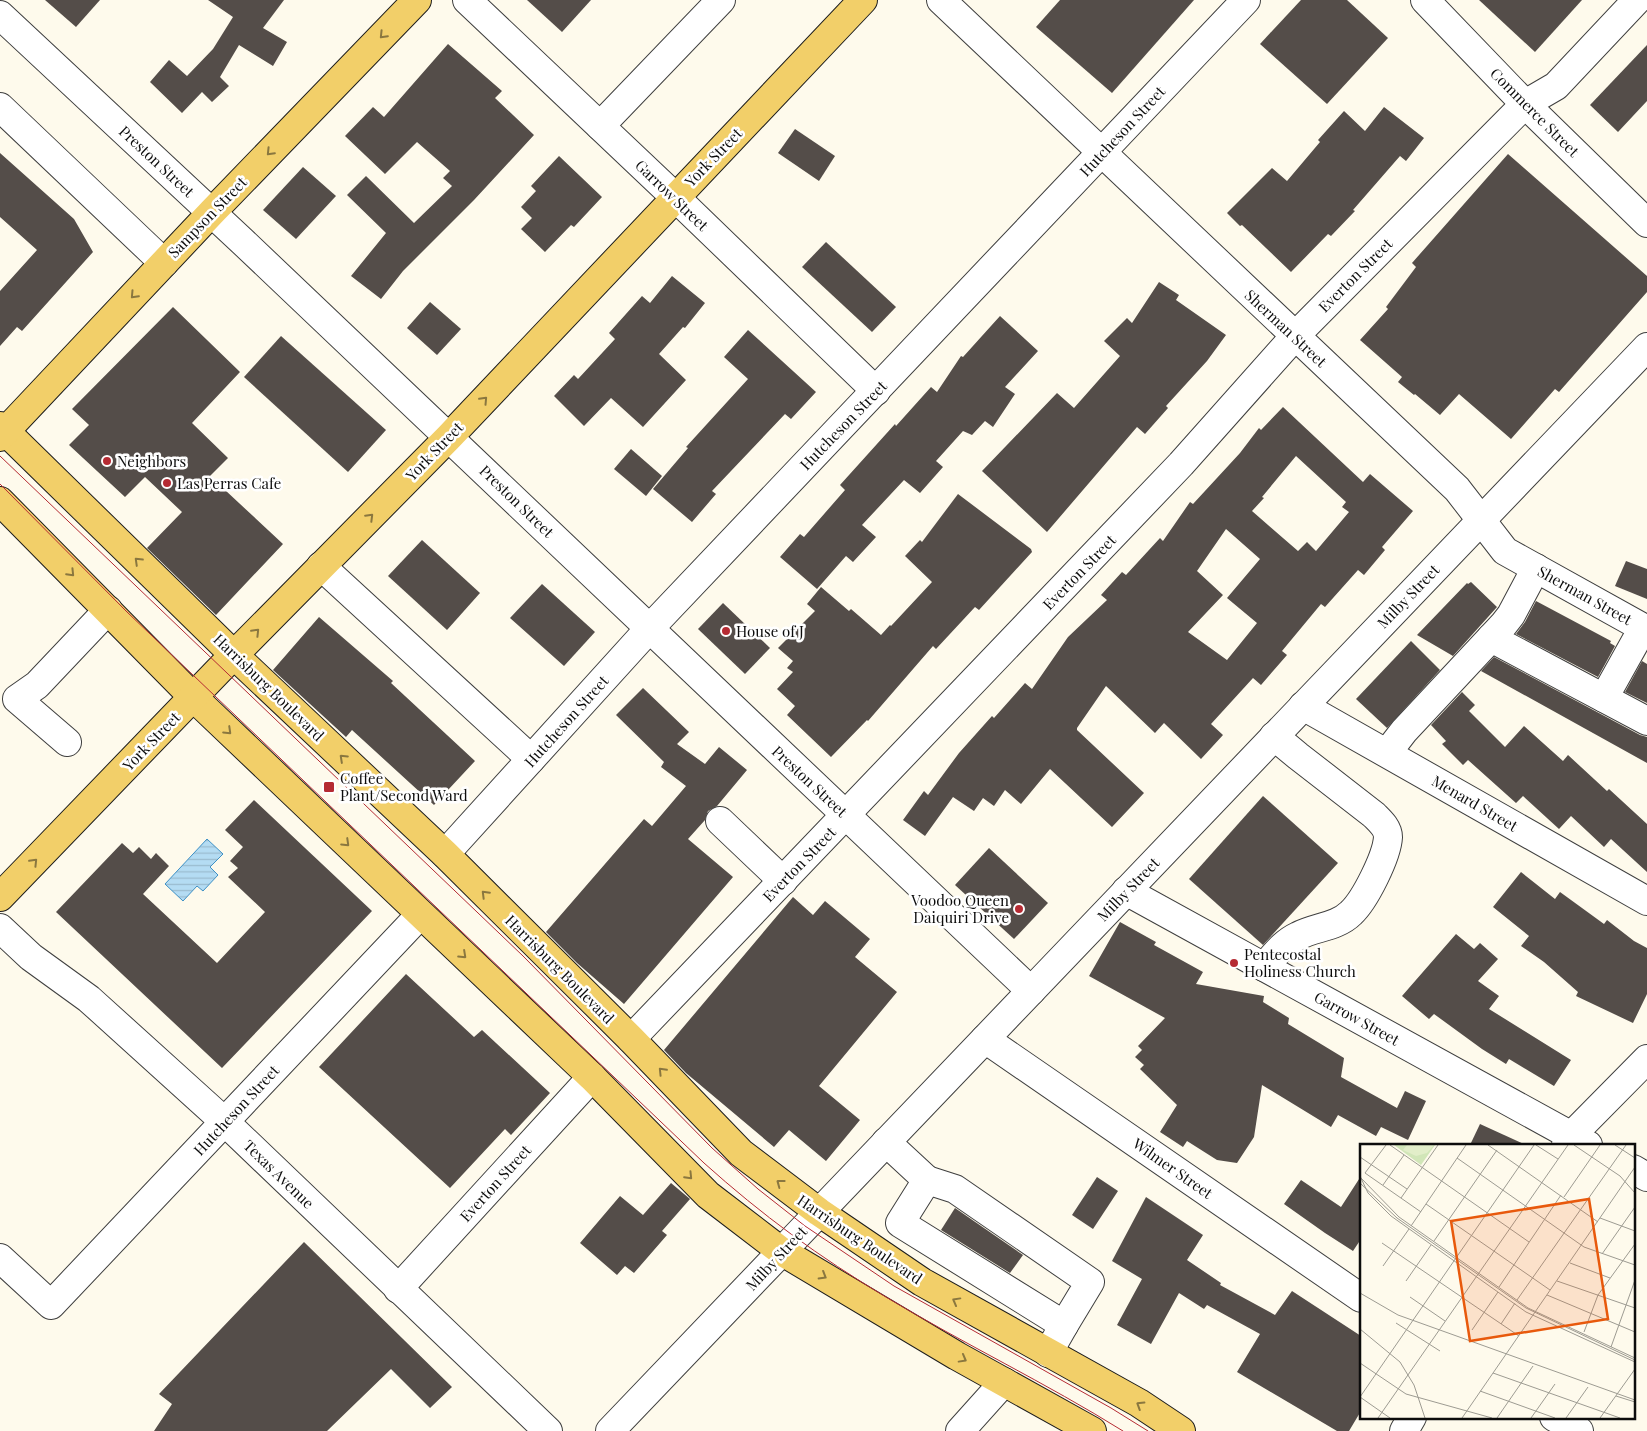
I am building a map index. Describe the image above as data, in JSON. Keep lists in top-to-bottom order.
{
  "streets": {
    "main road": ["York Street", "Sampson Street", "Harrisburg Boulevard"],
    "street": [
      "Commerce Street",
      "Hutcheson Street",
      "Preston Street",
      "Garrow Street",
      "Everton Street",
      "Sherman Street",
      "Milby Street",
      "Menard Street",
      "Wilmer Street",
      "Texas Avenue"
    ]
  },
  "crossings": [
    ["Commerce Street", "Everton Street"],
    ["Hutcheson Street", "Preston Street"],
    ["Hutcheson Street", "Garrow Street"],
    ["Hutcheson Street", "Sherman Street"],
    ["Hutcheson Street", "Harrisburg Boulevard"],
    ["Hutcheson Street", "Texas Avenue"],
    ["York Street", "Preston Street"],
    ["York Street", "Garrow Street"],
    ["York Street", "Harrisburg Boulevard"],
    ["Preston Street", "Sampson Street"],
    ["Preston Street", "Everton Street"],
    ["Preston Street", "Milby Street"],
    ["Garrow Street", "Milby Street"],
    ["Sampson Street", "Harrisburg Boulevard"],
    ["Everton Street", "Sherman Street"],
    ["Everton Street", "Harrisburg Boulevard"],
    ["Everton Street", "Texas Avenue"],
    ["Sherman Street", "Milby Street"],
    ["Milby Street", "Harrisburg Boulevard"],
    ["Milby Street", "Menard Street"],
    ["Milby Street", "Wilmer Street"]
  ],
  "one_way": ["York Street", "Sampson Street"],
  "places": {
    "other": [
      "Neighbors",
      "Las Perras Cafe",
      "House of J",
      "Voodoo Queen Daiquiri Drive",
      "Pentecostal Holiness Church"
    ],
    "transit": ["Coffee Plant/Second Ward"]
  }
}
